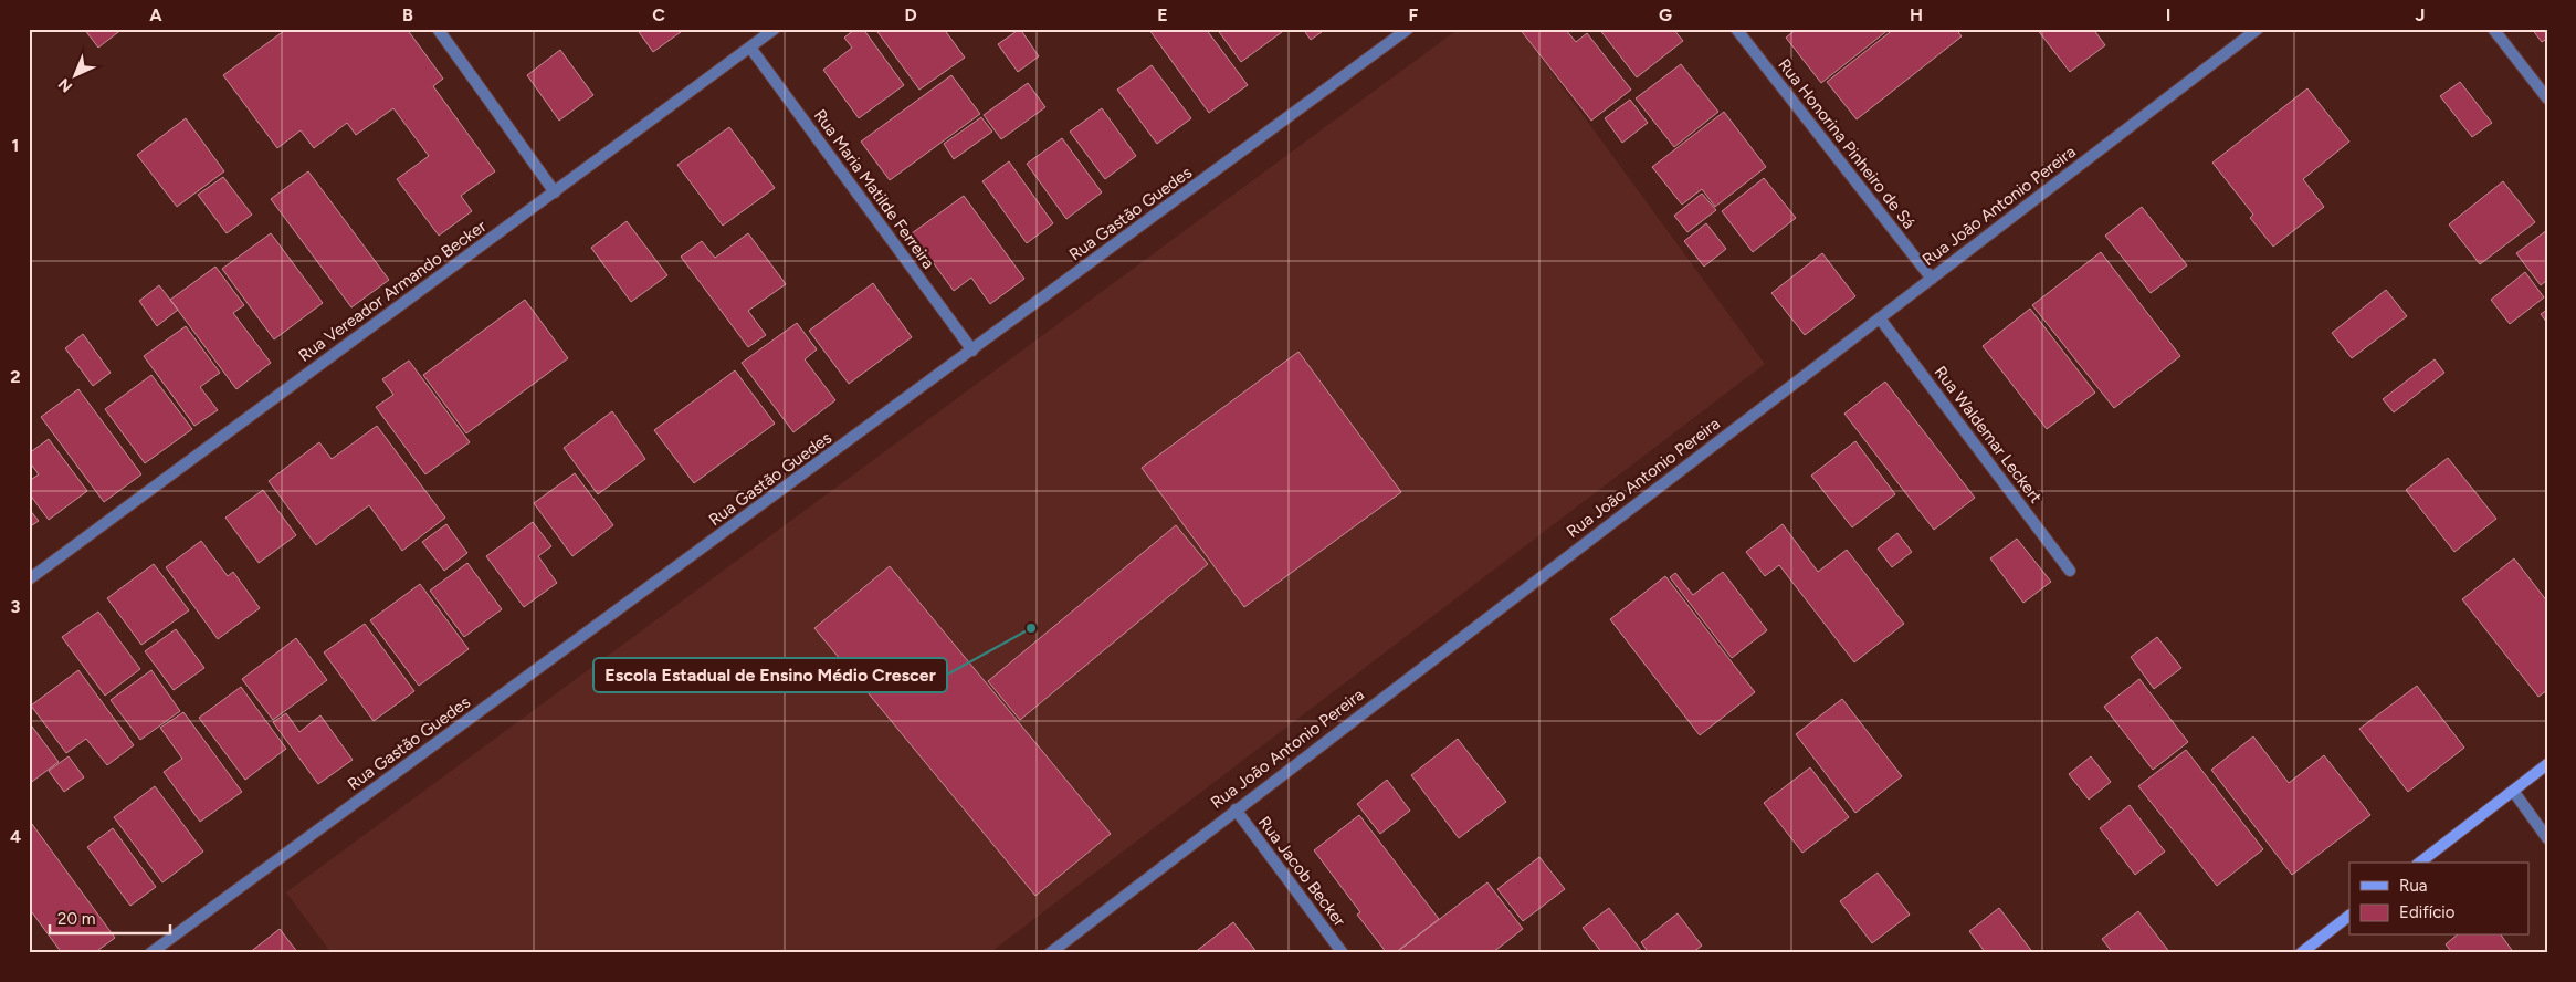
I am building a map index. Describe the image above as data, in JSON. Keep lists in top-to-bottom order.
{
  "streets": {
    "street": [
      "Rua Honorina Pinheiro de Sá",
      "Rua Maria Matilde Ferreira",
      "Rua João Antonio Pereira",
      "Rua Gastão Guedes",
      "Rua Vereador Armando Becker",
      "Rua Waldemar Leckert",
      "Rua Jacob Becker"
    ]
  },
  "crossings": [
    ["Rua Honorina Pinheiro de Sá", "Rua João Antonio Pereira"],
    ["Rua Maria Matilde Ferreira", "Rua Gastão Guedes"],
    ["Rua Maria Matilde Ferreira", "Rua Vereador Armando Becker"],
    ["Rua João Antonio Pereira", "Rua Waldemar Leckert"],
    ["Rua João Antonio Pereira", "Rua Jacob Becker"]
  ],
  "places": ["Escola Estadual de Ensino Médio Crescer"],
  "legend": ["Rua", "Edifício"],
  "scale_bar": "20 m",
  "north": "bottom left",
  "grid": {
    "columns": [
      "A",
      "B",
      "C",
      "D",
      "E",
      "F",
      "G",
      "H",
      "I",
      "J"
    ],
    "rows": [
      "1",
      "2",
      "3",
      "4"
    ]
  }
}
